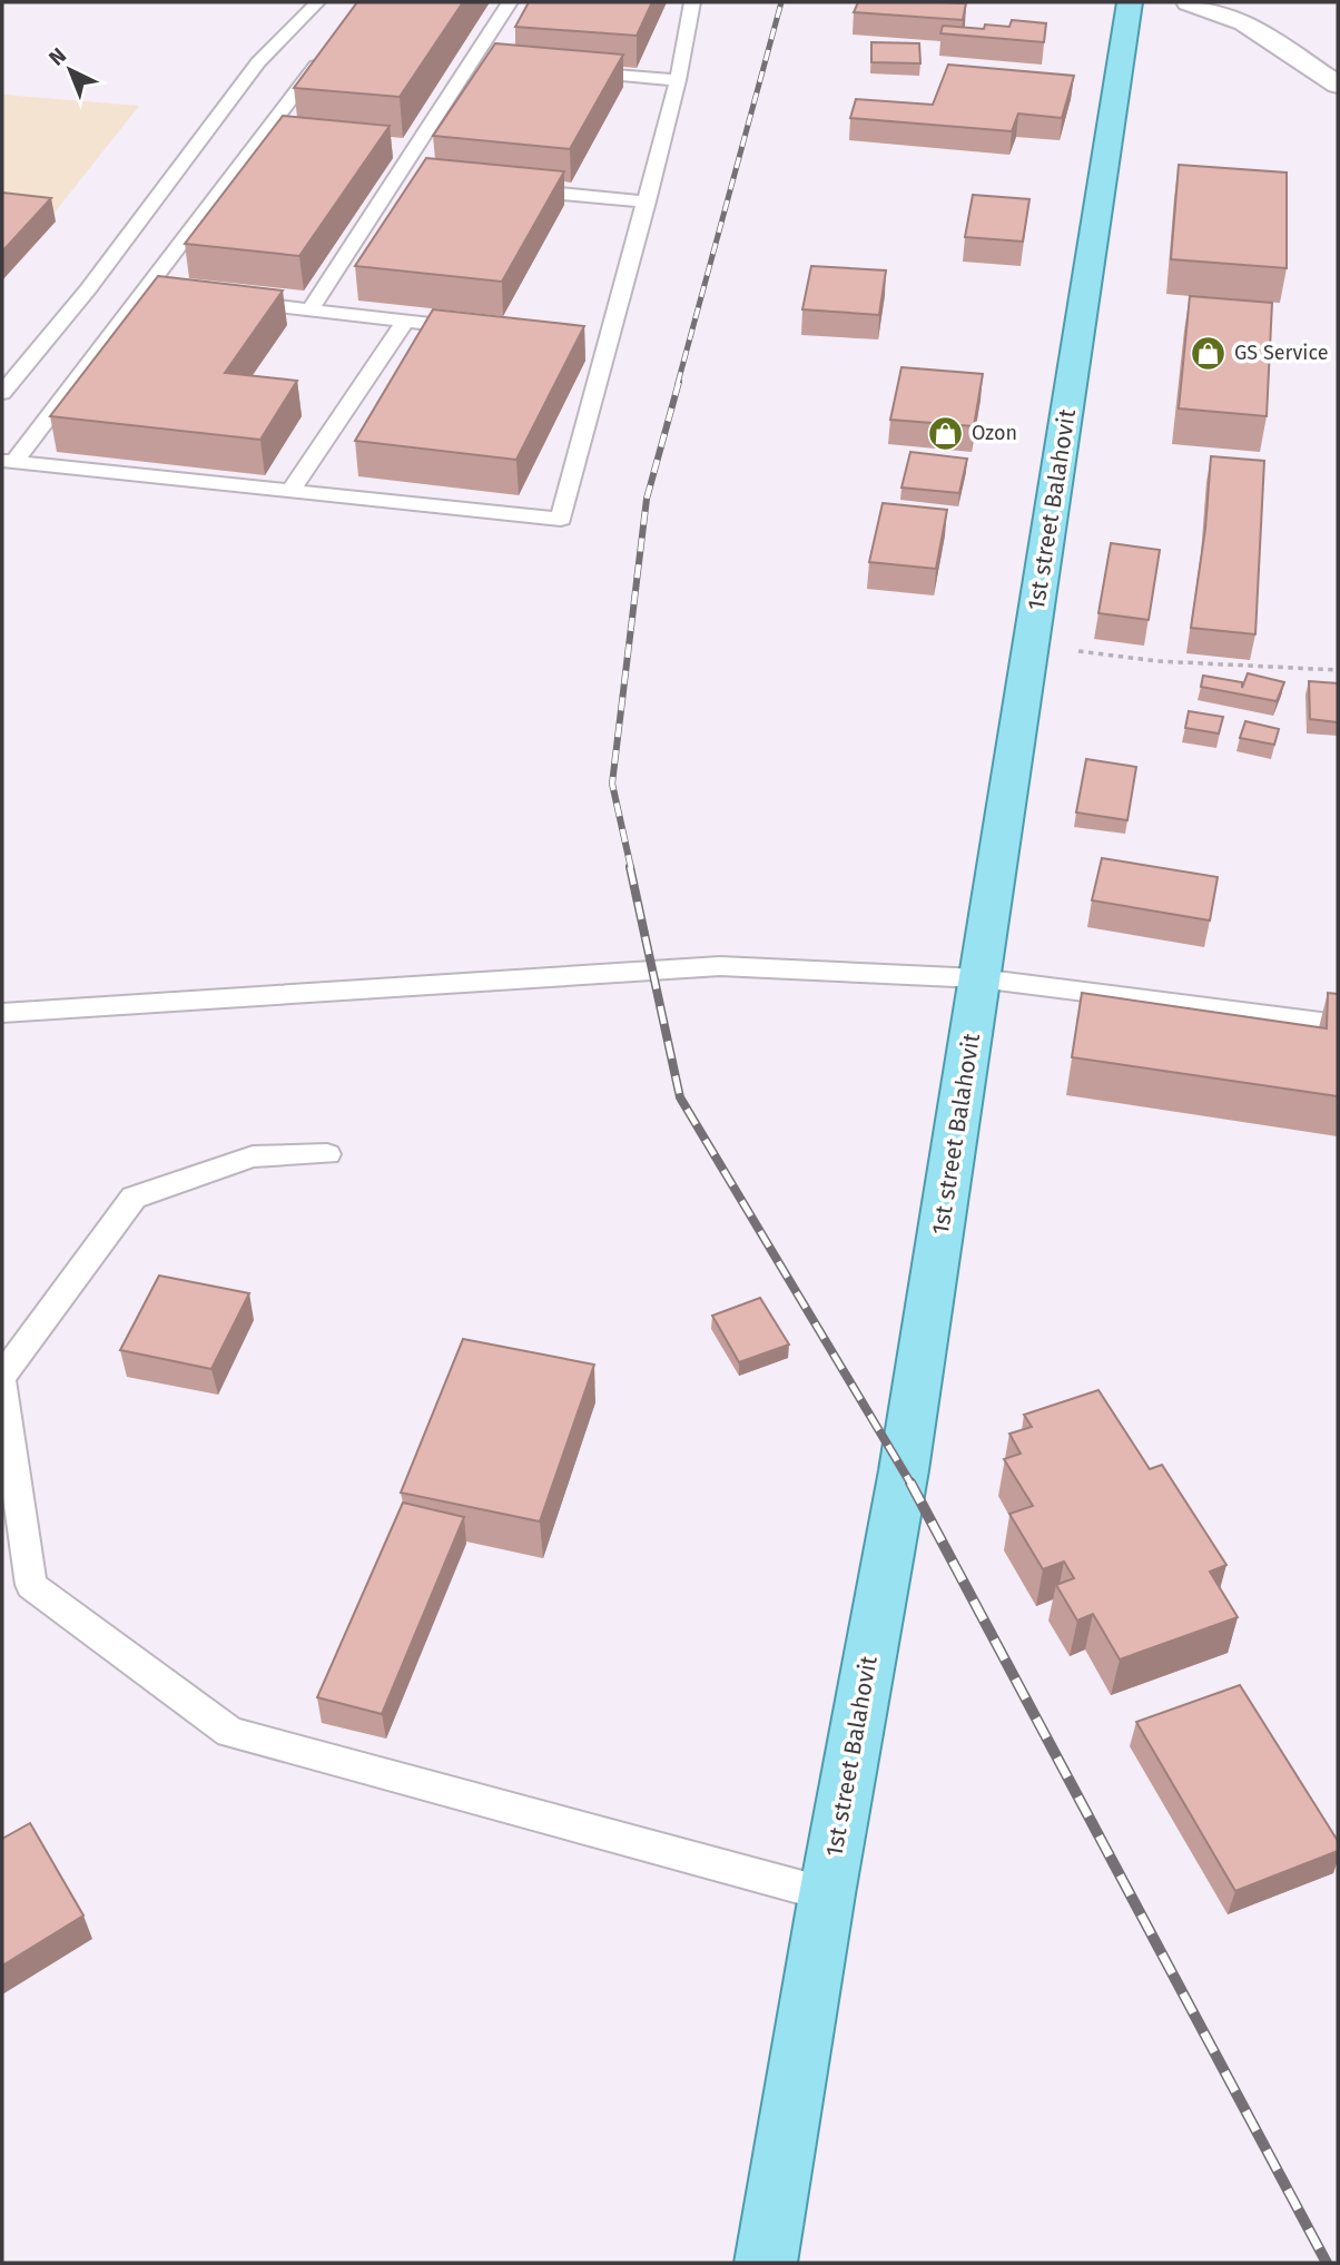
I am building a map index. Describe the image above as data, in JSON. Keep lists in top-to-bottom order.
{
  "streets": {
    "main road": ["1st street Balahovit"]
  },
  "places": {
    "shop": ["GS Service", "Ozon"]
  },
  "north": "top left"
}
